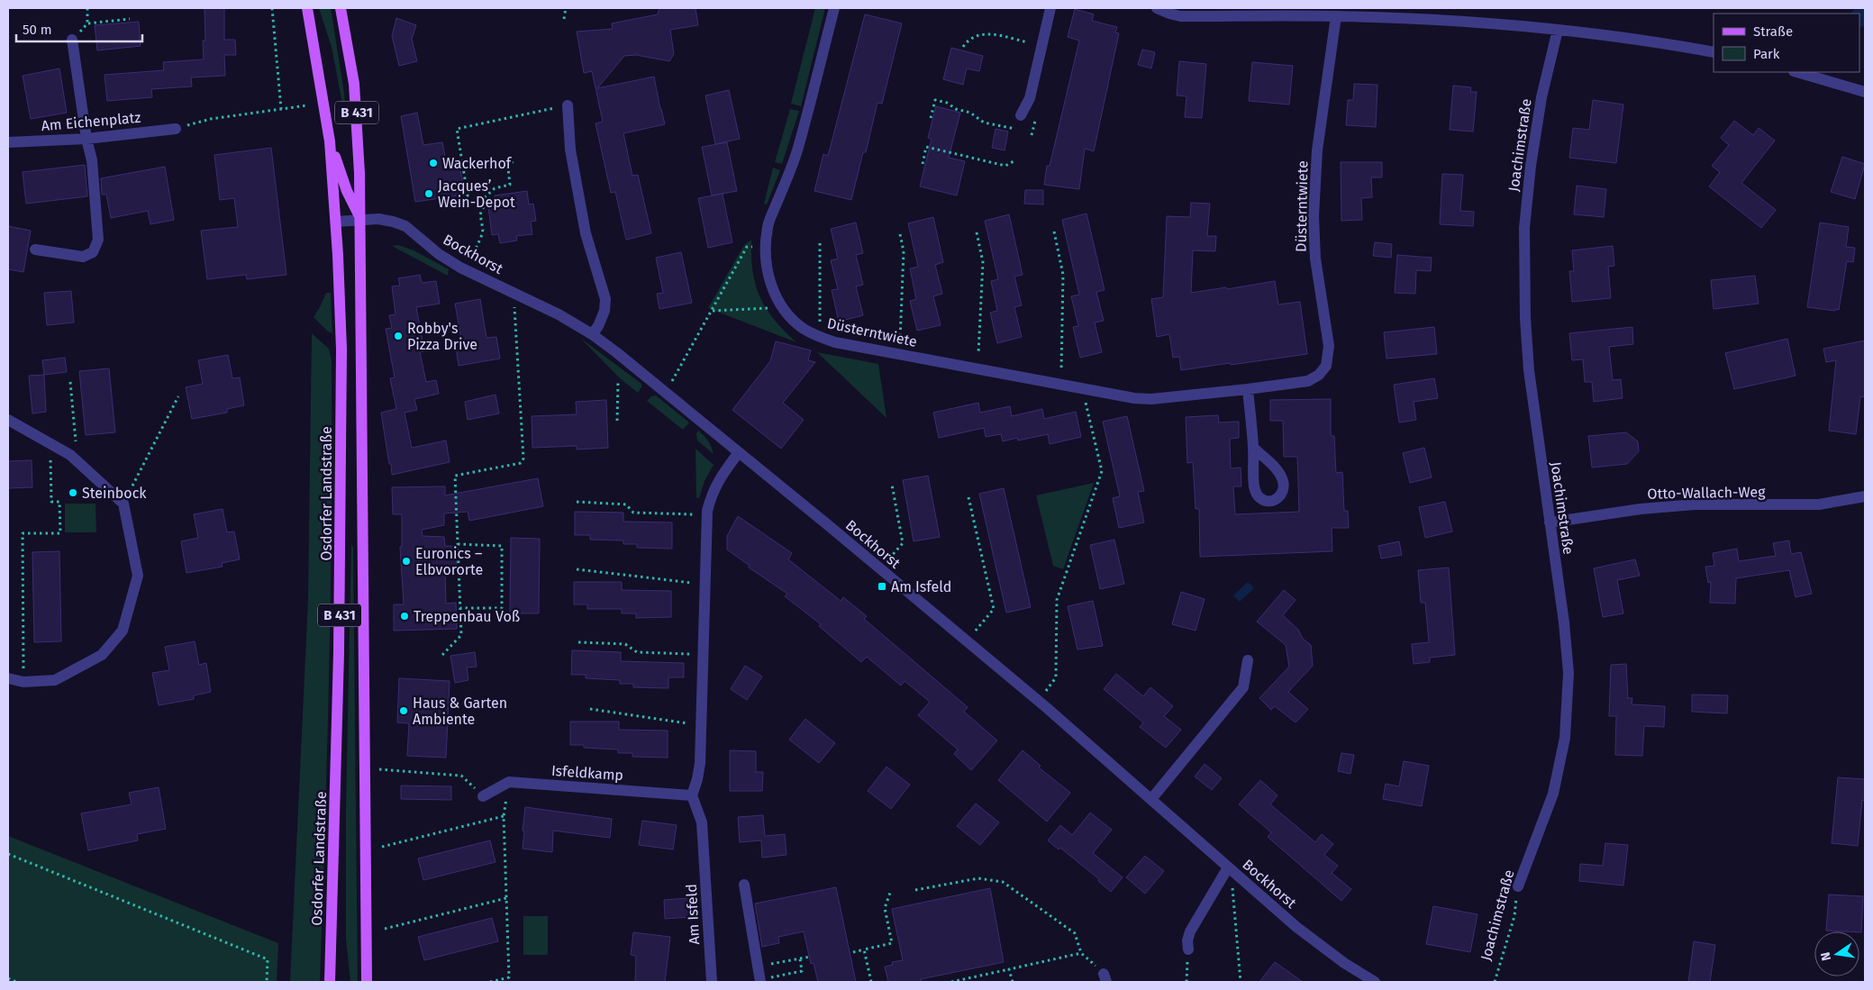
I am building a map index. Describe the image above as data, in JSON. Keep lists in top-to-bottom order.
{
  "streets": {
    "main road": ["B 431", "Osdorfer Landstraße"],
    "street": [
      "Am Eichenplatz",
      "Joachimstraße",
      "Düsterntwiete",
      "Bockhorst",
      "Otto-Wallach-Weg",
      "Isfeldkamp",
      "Am Isfeld"
    ]
  },
  "crossings": [
    ["B 431", "Bockhorst"],
    ["Joachimstraße", "Otto-Wallach-Weg"],
    ["Bockhorst", "Osdorfer Landstraße"],
    ["Isfeldkamp", "Am Isfeld"]
  ],
  "places": {
    "other": [
      "Wackerhof",
      "Jacques’ Wein-Depot",
      "Robby's Pizza Drive",
      "Steinbock",
      "Euronics – Elbvororte",
      "Treppenbau Voß",
      "Haus & Garten Ambiente"
    ],
    "transit": ["Am Isfeld"]
  },
  "legend": ["Straße", "Park"],
  "scale_bar": "50 m",
  "north": "left"
}
